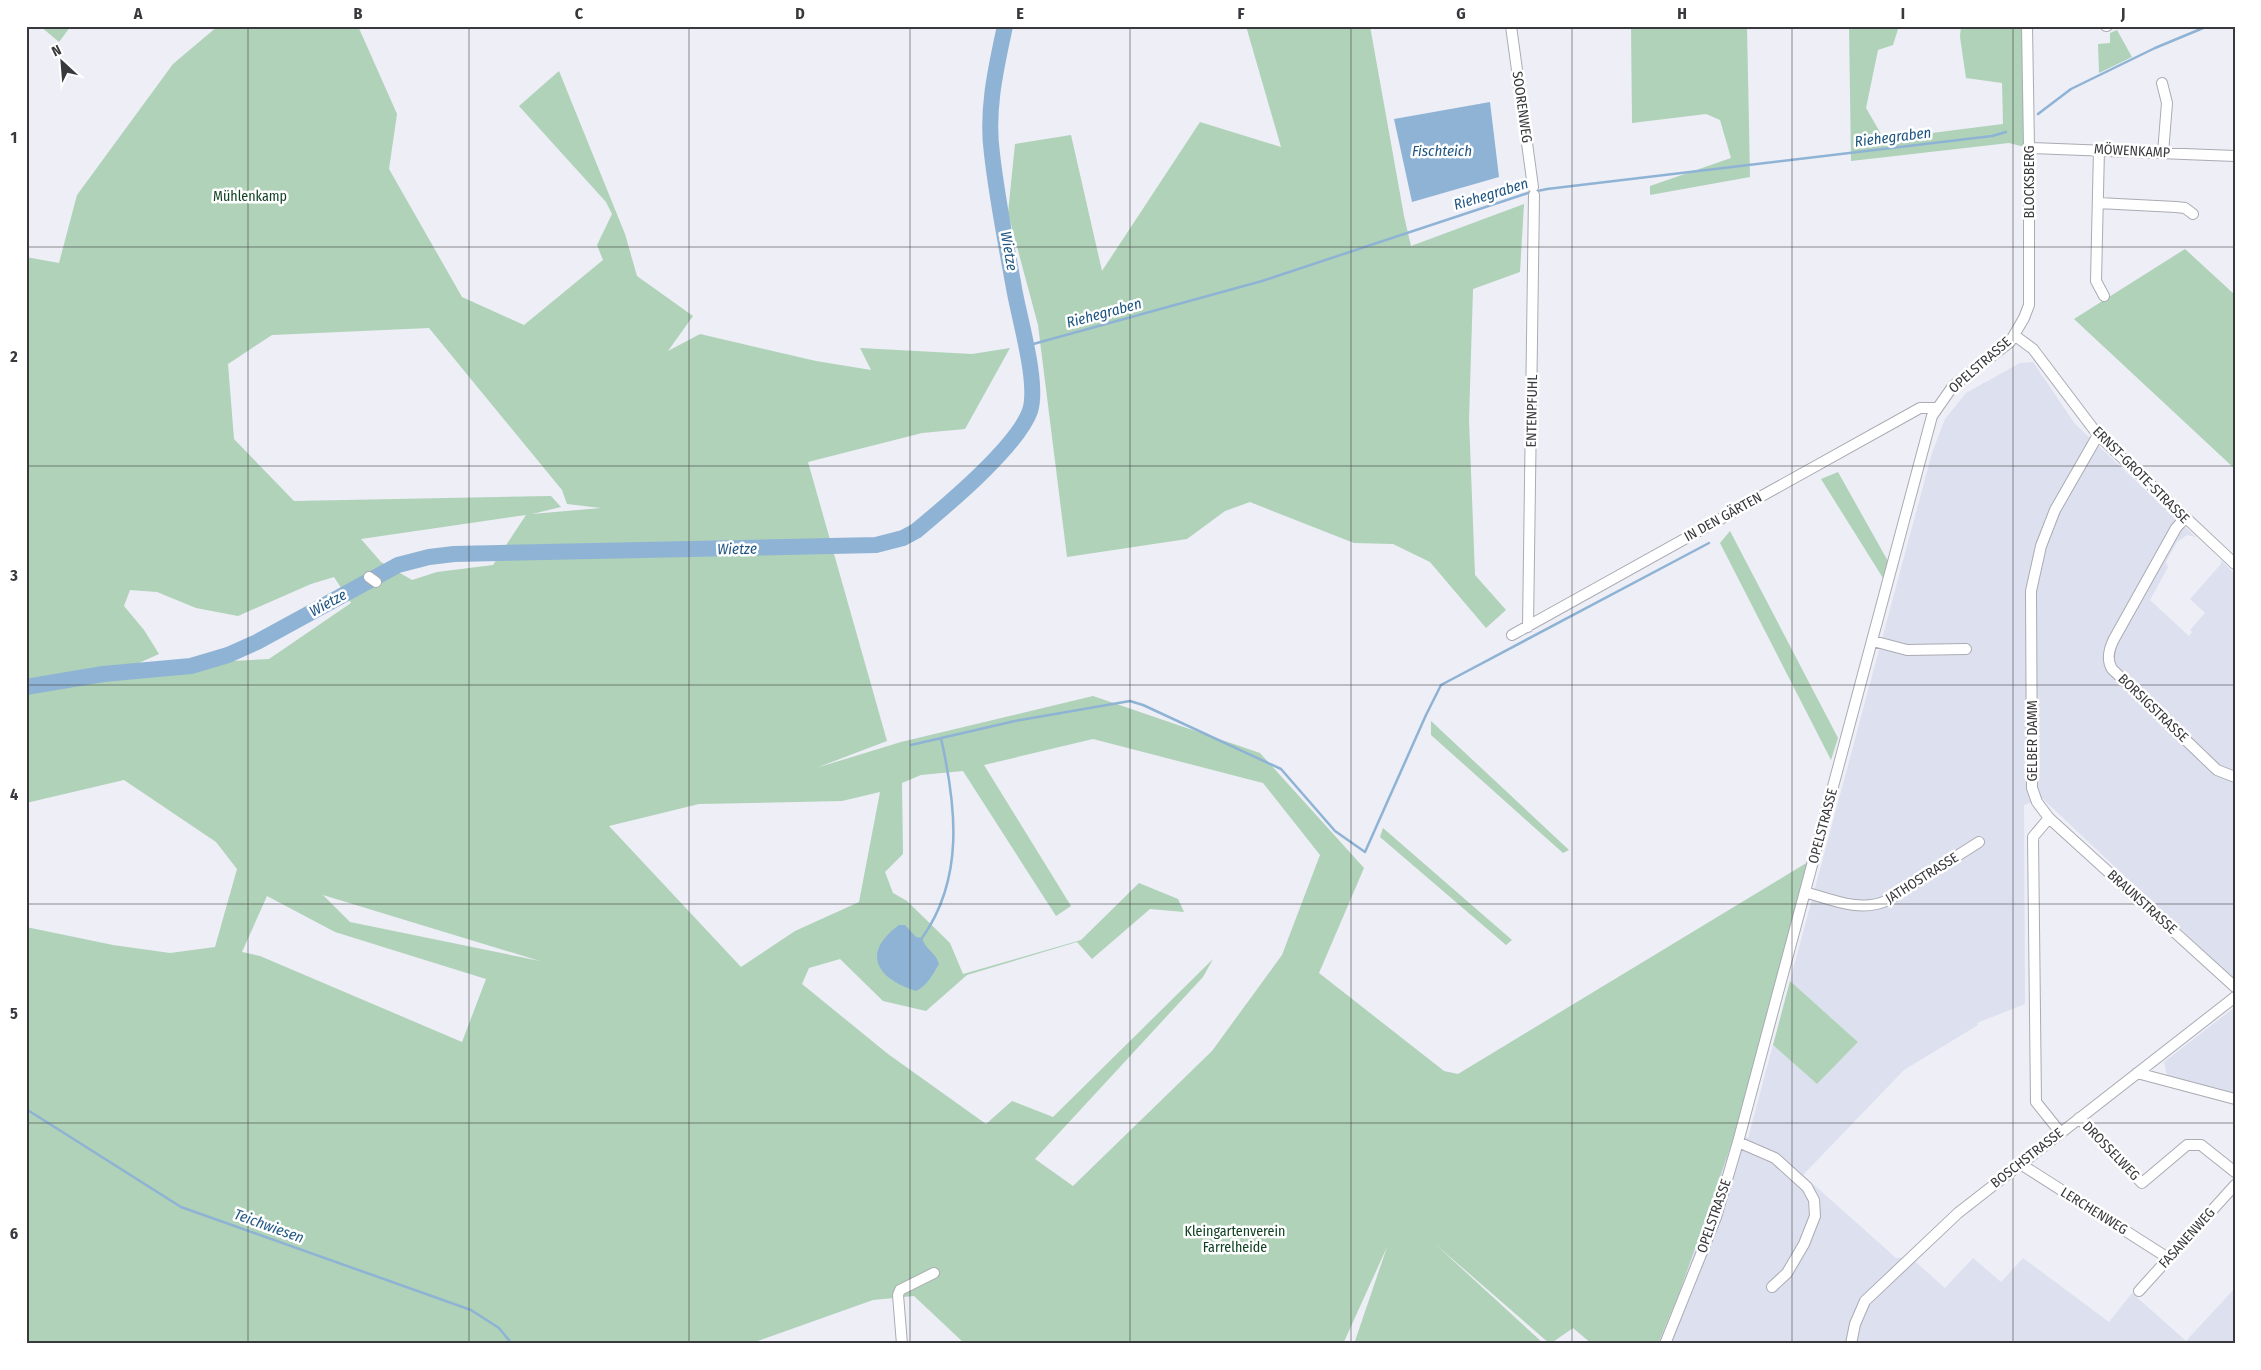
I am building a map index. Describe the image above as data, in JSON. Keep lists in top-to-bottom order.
{
  "streets": {
    "street": [
      "SOORENWEG",
      "MÖWENKAMP",
      "BLOCKSBERG",
      "OPELSTRASSE",
      "ENTENPFUHL",
      "ERNST-GROTE-STRASSE",
      "IN DEN GÄRTEN",
      "BORSIGSTRASSE",
      "GELBER DAMM",
      "JATHOSTRASSE",
      "BRAUNSTRASSE",
      "DROSSELWEG",
      "BOSCHSTRASSE",
      "LERCHENWEG",
      "FASANENWEG"
    ]
  },
  "crossings": [
    ["SOORENWEG", "ENTENPFUHL"],
    ["MÖWENKAMP", "BLOCKSBERG"],
    ["BLOCKSBERG", "OPELSTRASSE"],
    ["BLOCKSBERG", "ERNST-GROTE-STRASSE"],
    ["OPELSTRASSE", "ERNST-GROTE-STRASSE"],
    ["OPELSTRASSE", "IN DEN GÄRTEN"],
    ["OPELSTRASSE", "JATHOSTRASSE"],
    ["ENTENPFUHL", "IN DEN GÄRTEN"],
    ["ERNST-GROTE-STRASSE", "BORSIGSTRASSE"],
    ["ERNST-GROTE-STRASSE", "GELBER DAMM"],
    ["GELBER DAMM", "BRAUNSTRASSE"],
    ["DROSSELWEG", "BOSCHSTRASSE"],
    ["BOSCHSTRASSE", "LERCHENWEG"],
    ["LERCHENWEG", "FASANENWEG"]
  ],
  "water": [
    "Riehegraben",
    "Fischteich",
    "Wietze",
    "Teichwiesen"
  ],
  "parks": ["Mühlenkamp", "Kleingartenverein Farrelheide"],
  "north": "top left",
  "grid": {
    "columns": [
      "A",
      "B",
      "C",
      "D",
      "E",
      "F",
      "G",
      "H",
      "I",
      "J"
    ],
    "rows": [
      "1",
      "2",
      "3",
      "4",
      "5",
      "6"
    ]
  }
}
